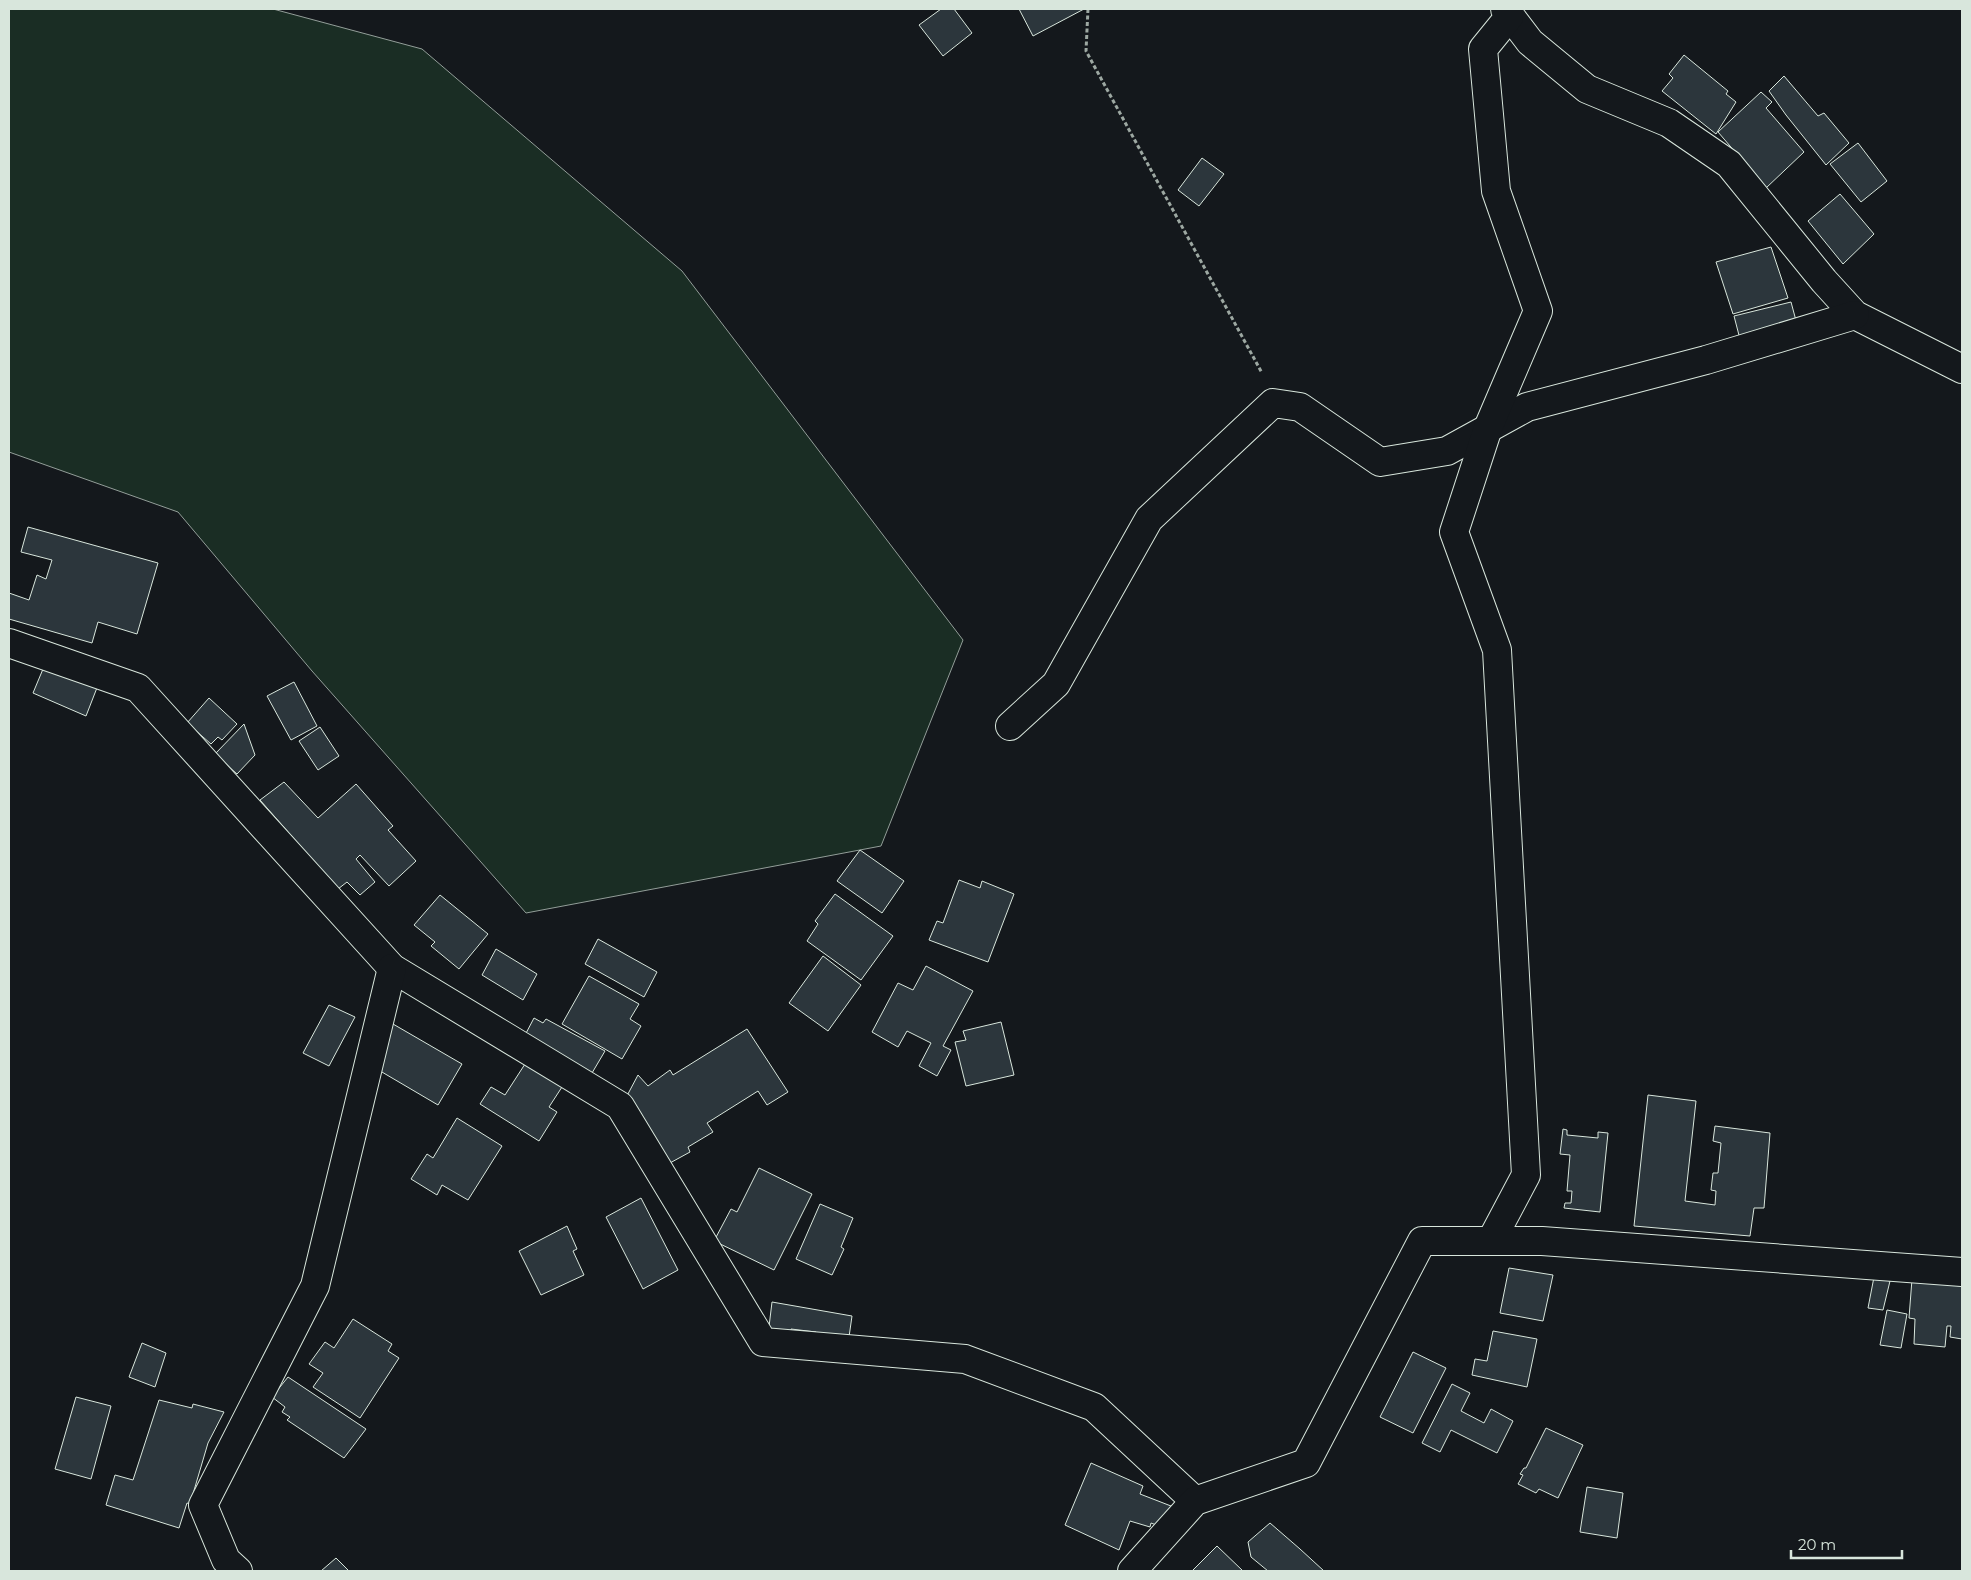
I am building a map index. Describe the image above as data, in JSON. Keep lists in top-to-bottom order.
{
  "scale_bar": "20 m"
}
